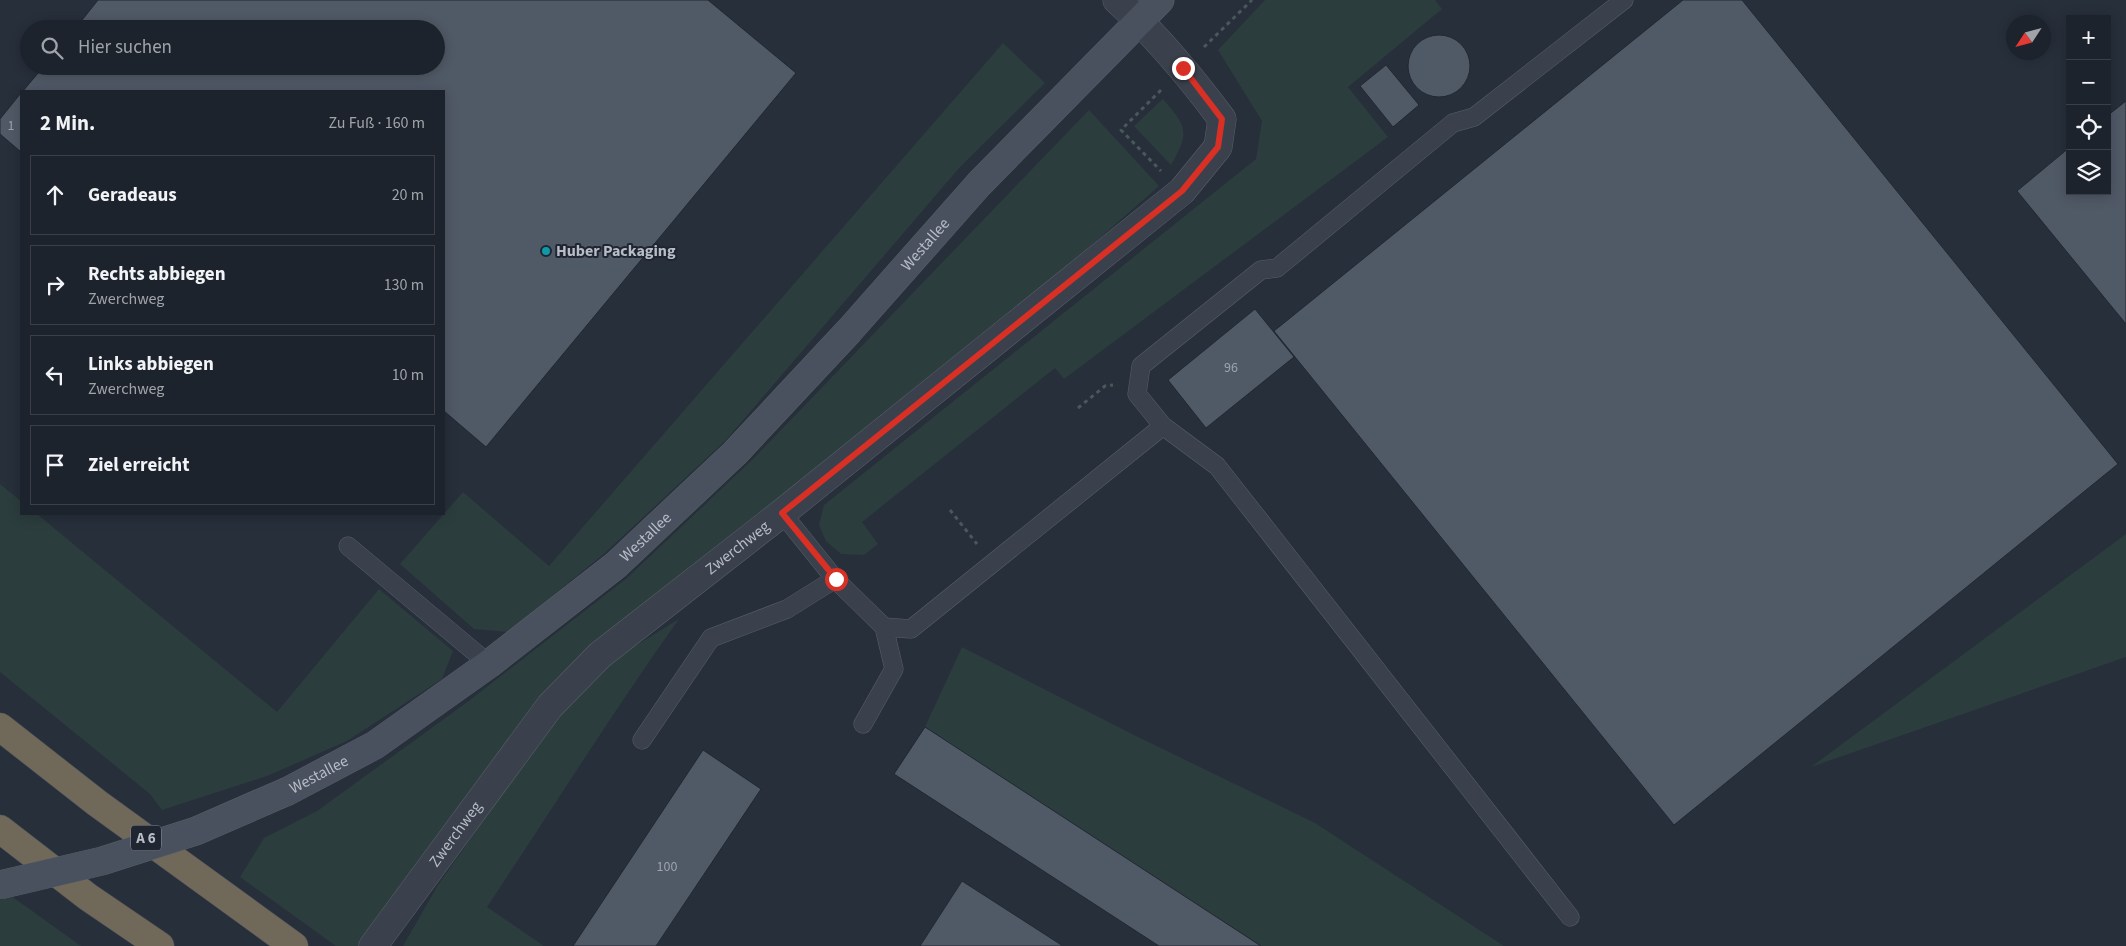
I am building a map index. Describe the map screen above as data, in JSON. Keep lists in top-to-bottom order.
{
  "streets": {
    "highway": ["A 6"],
    "main road": ["Westallee"],
    "street": ["Zwerchweg"]
  },
  "crossings": [
    ["Westallee", "Zwerchweg"]
  ],
  "places": ["Huber Packaging"],
  "house_numbers": ["1", "96", "100"],
  "north": "bottom left",
  "page": {
    "map_buttons": ["+", "−"],
    "search": "Hier suchen",
    "heading": ["2 Min.", "Zu Fuß · 160 m"],
    "list": [
      ["Geradeaus", "20 m"],
      ["Rechts abbiegen", "Zwerchweg", "130 m"],
      ["Links abbiegen", "Zwerchweg", "10 m"],
      "Ziel erreicht"
    ]
  }
}
